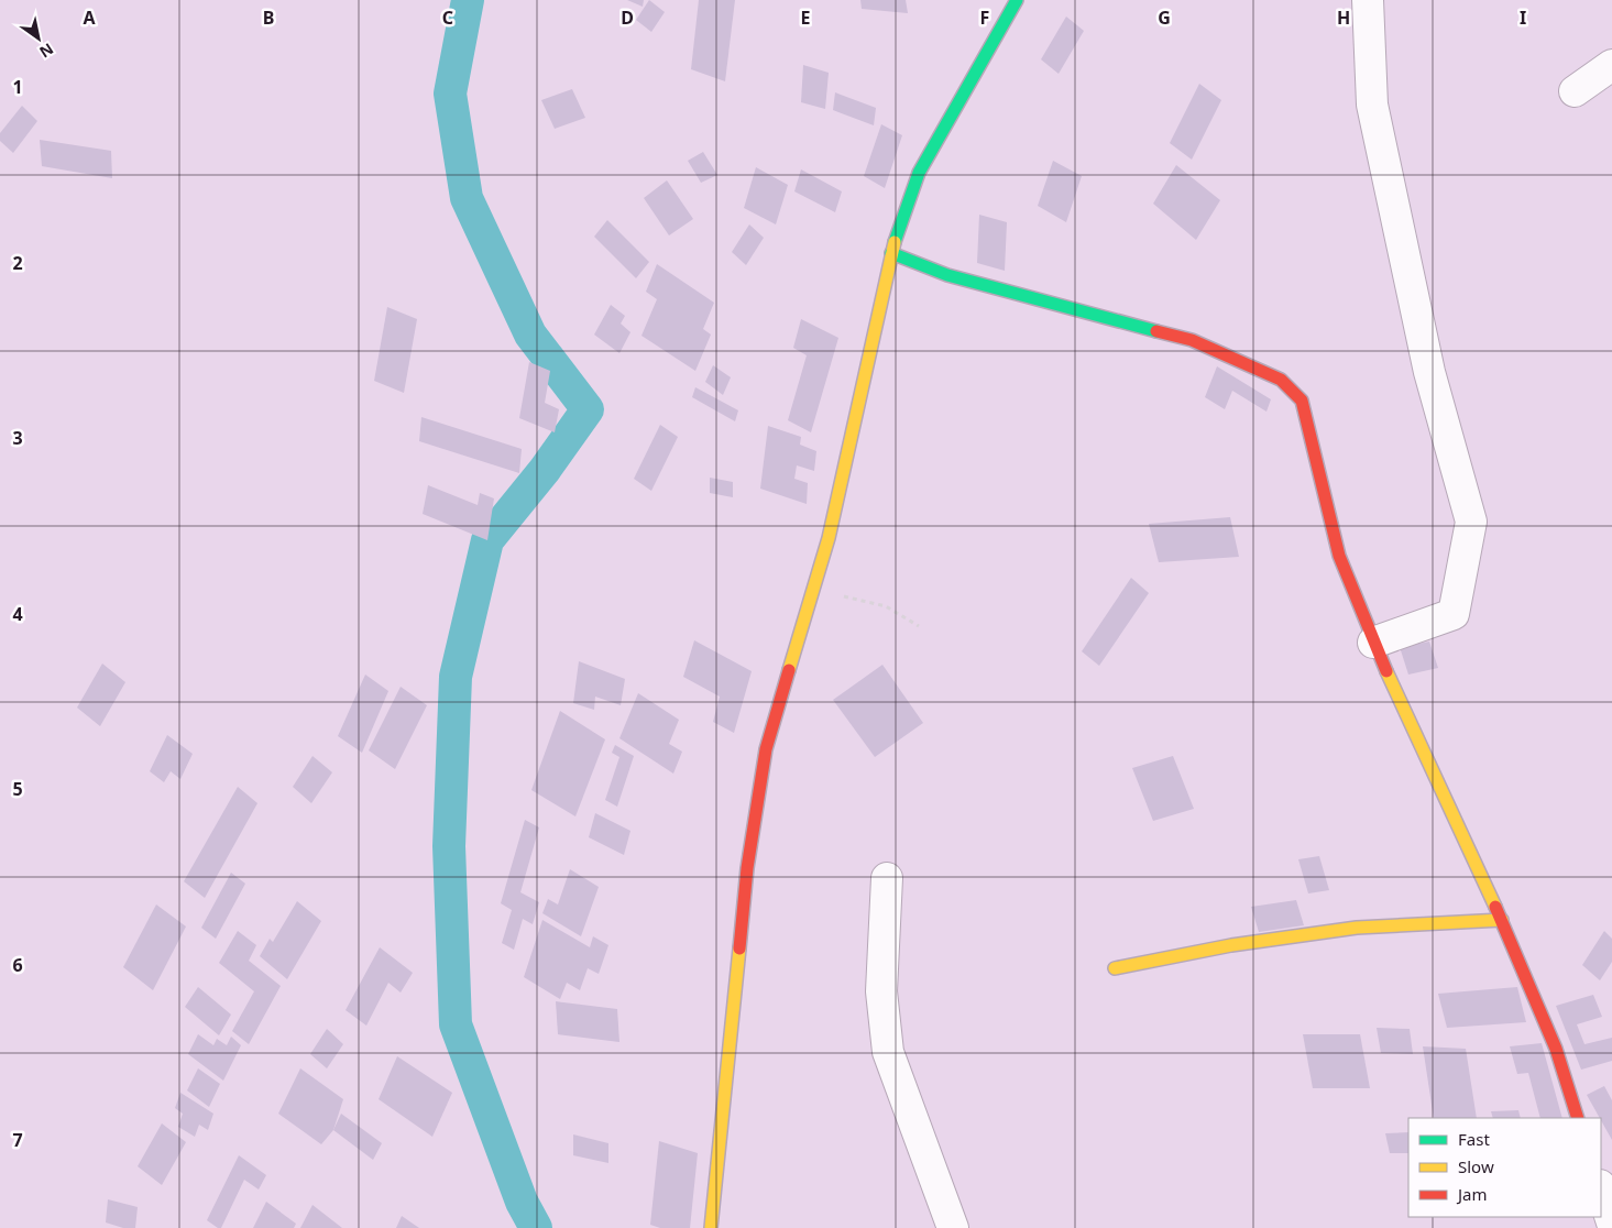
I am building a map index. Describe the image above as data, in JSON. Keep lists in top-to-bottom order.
{
  "legend": ["Fast", "Slow", "Jam"],
  "north": "bottom right",
  "grid": {
    "columns": [
      "A",
      "B",
      "C",
      "D",
      "E",
      "F",
      "G",
      "H",
      "I"
    ],
    "rows": [
      "1",
      "2",
      "3",
      "4",
      "5",
      "6",
      "7"
    ]
  }
}
